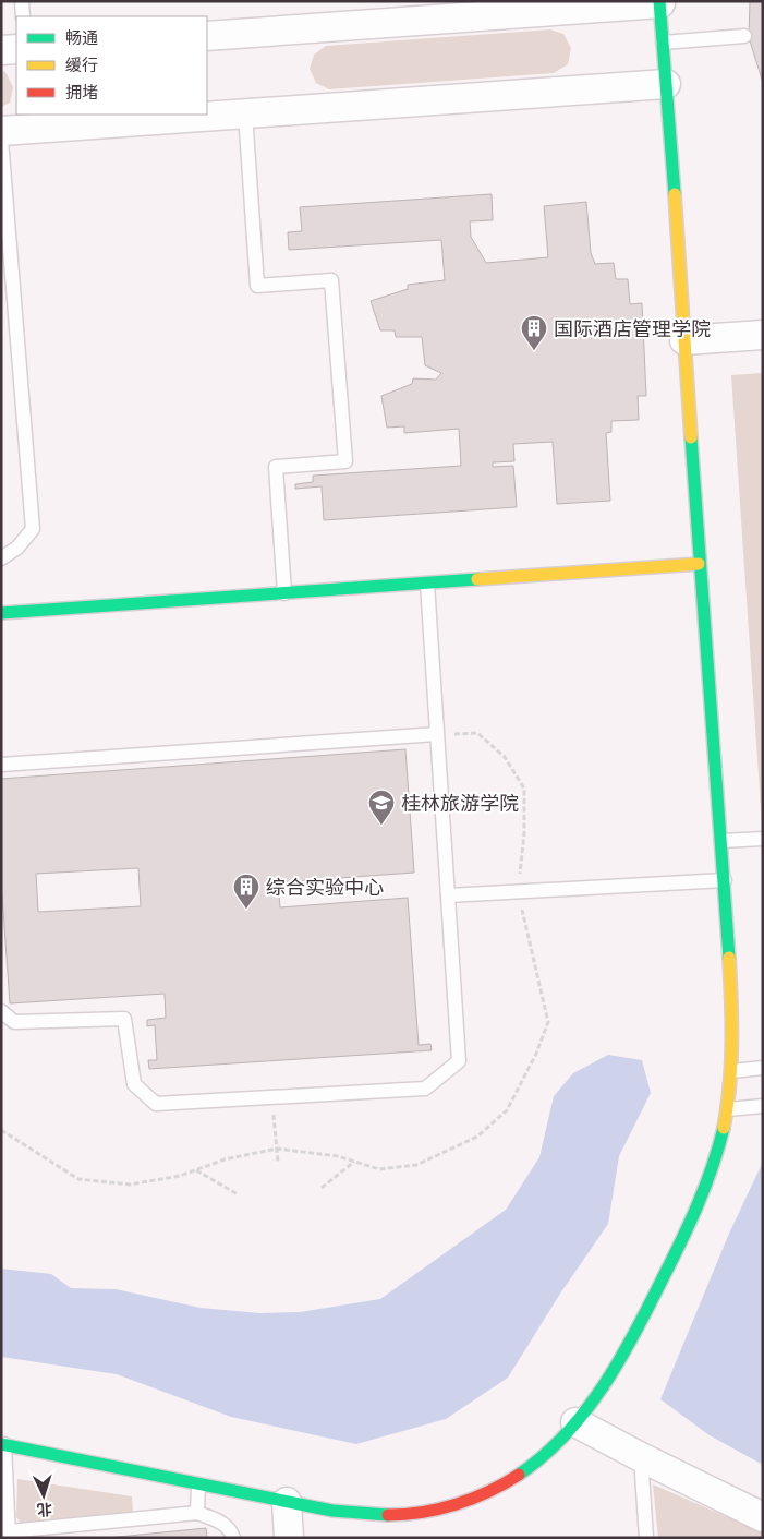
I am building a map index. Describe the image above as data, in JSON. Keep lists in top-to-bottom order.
{
  "places": {
    "building": ["国际酒店管理学院", "综合实验中心"],
    "school or university": ["桂林旅游学院"]
  },
  "legend": ["畅通", "缓行", "拥堵"],
  "north": "bottom"
}
